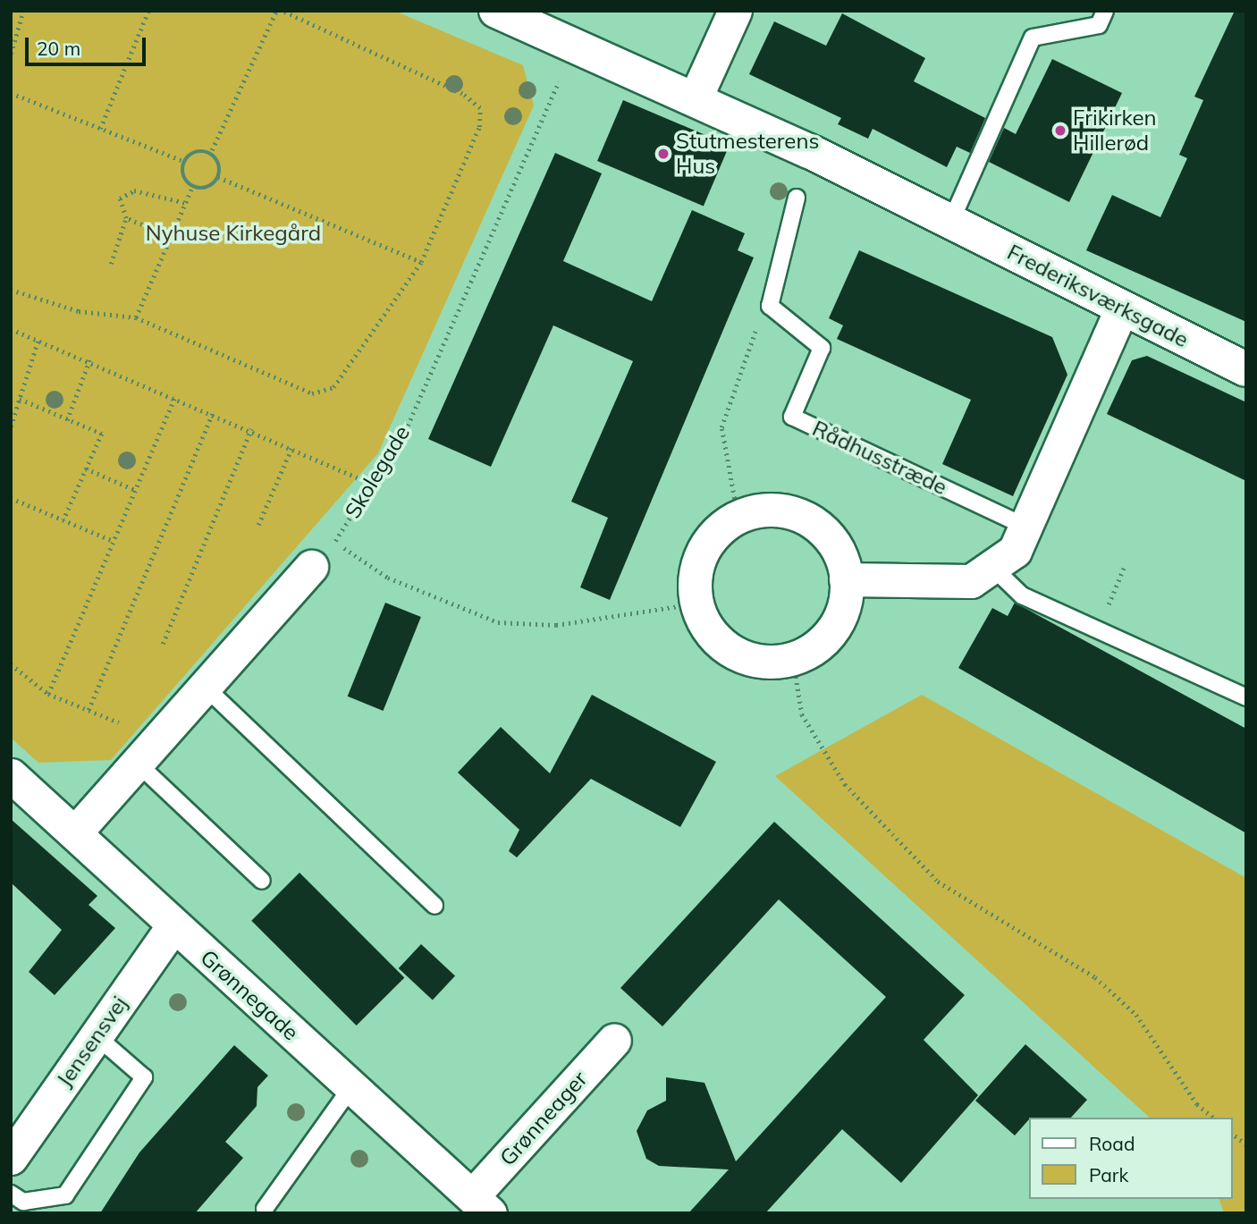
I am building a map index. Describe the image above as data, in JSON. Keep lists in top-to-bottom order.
{
  "streets": {
    "street": [
      "Frederiksværksgade",
      "Grønnegade",
      "Jensensvej",
      "Grønneager"
    ],
    "lane": ["Rådhusstræde"],
    "path": ["Skolegade"]
  },
  "crossings": [
    ["Frederiksværksgade", "Skolegade"],
    ["Grønnegade", "Jensensvej"],
    ["Grønnegade", "Grønneager"]
  ],
  "parks": ["Nyhuse Kirkegård"],
  "places": ["Frikirken Hillerød", "Stutmesterens Hus"],
  "legend": ["Road", "Park"],
  "scale_bar": "20 m"
}
